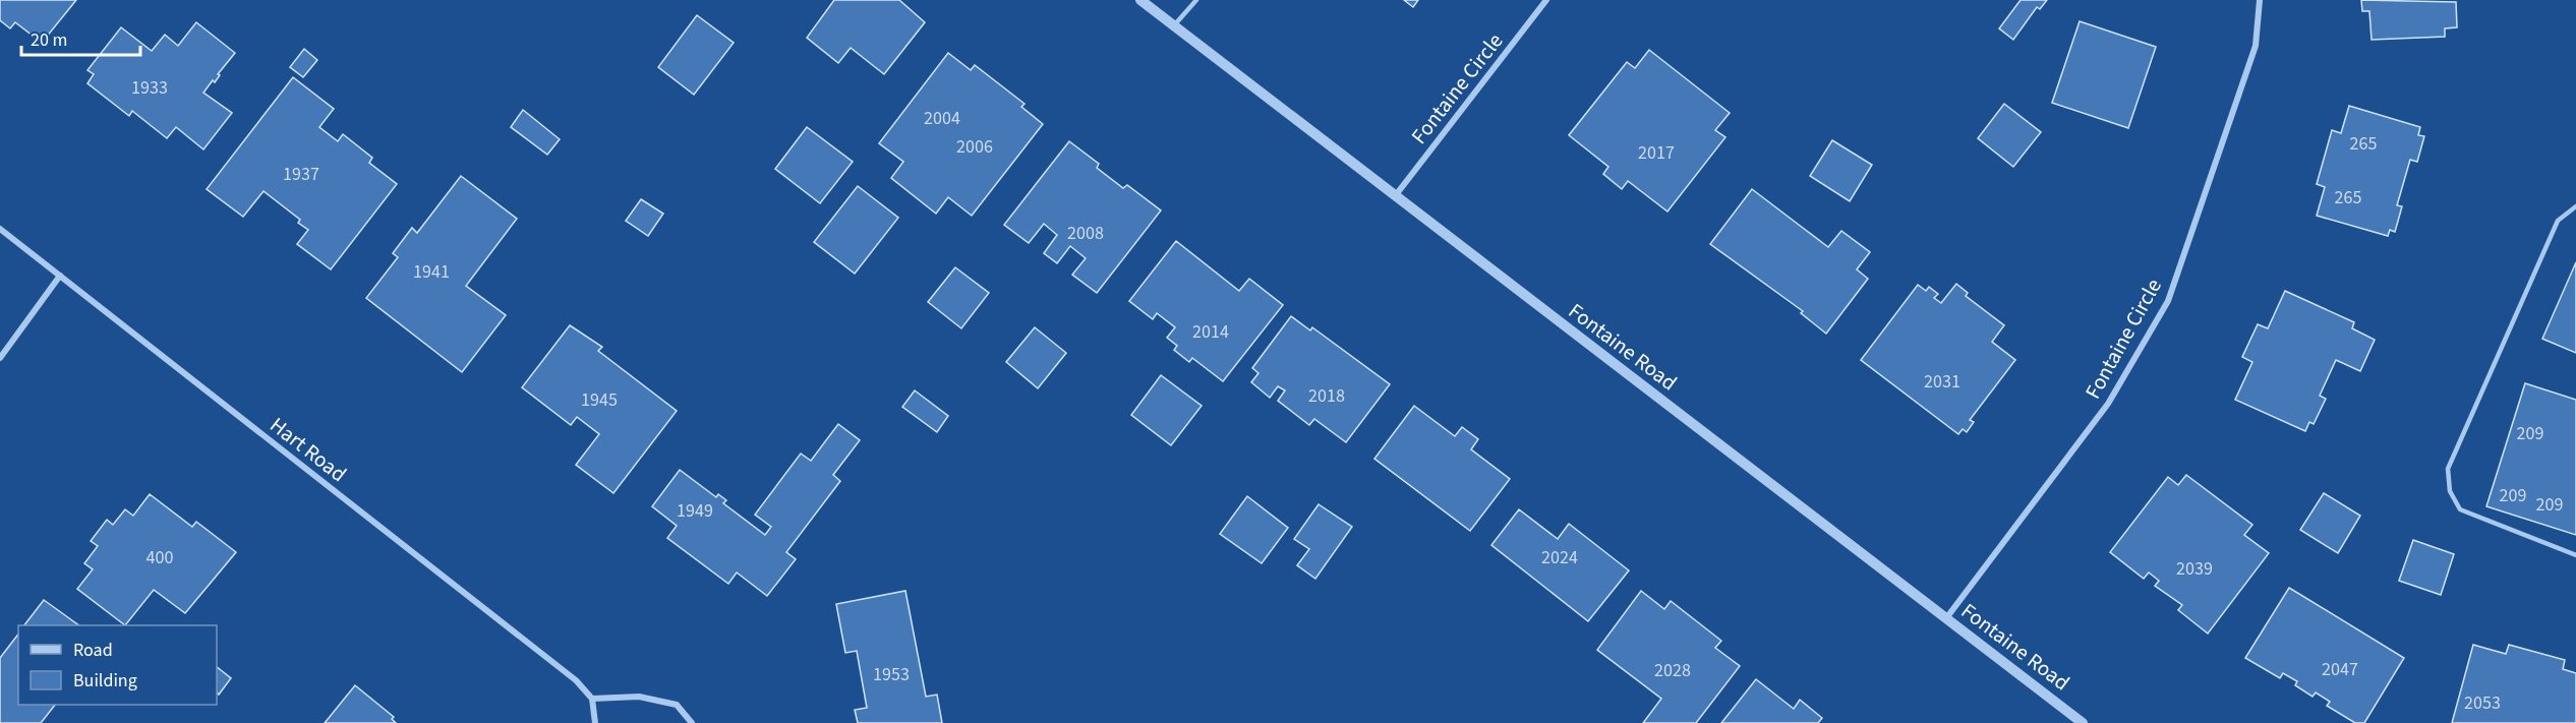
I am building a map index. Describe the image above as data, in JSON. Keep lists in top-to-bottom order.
{
  "streets": {
    "street": ["Fontaine Circle", "Fontaine Road", "Hart Road"]
  },
  "crossings": [
    ["Fontaine Circle", "Fontaine Road"]
  ],
  "house_numbers": [
    "1933",
    "2004",
    "265",
    "2006",
    "2017",
    "1937",
    "265",
    "2008",
    "1941",
    "2014",
    "2031",
    "2018",
    "1945",
    "209",
    "209",
    "209",
    "1949",
    "400",
    "2024",
    "2039",
    "2047",
    "2028",
    "1953",
    "2053"
  ],
  "legend": ["Road", "Building"],
  "scale_bar": "20 m"
}
